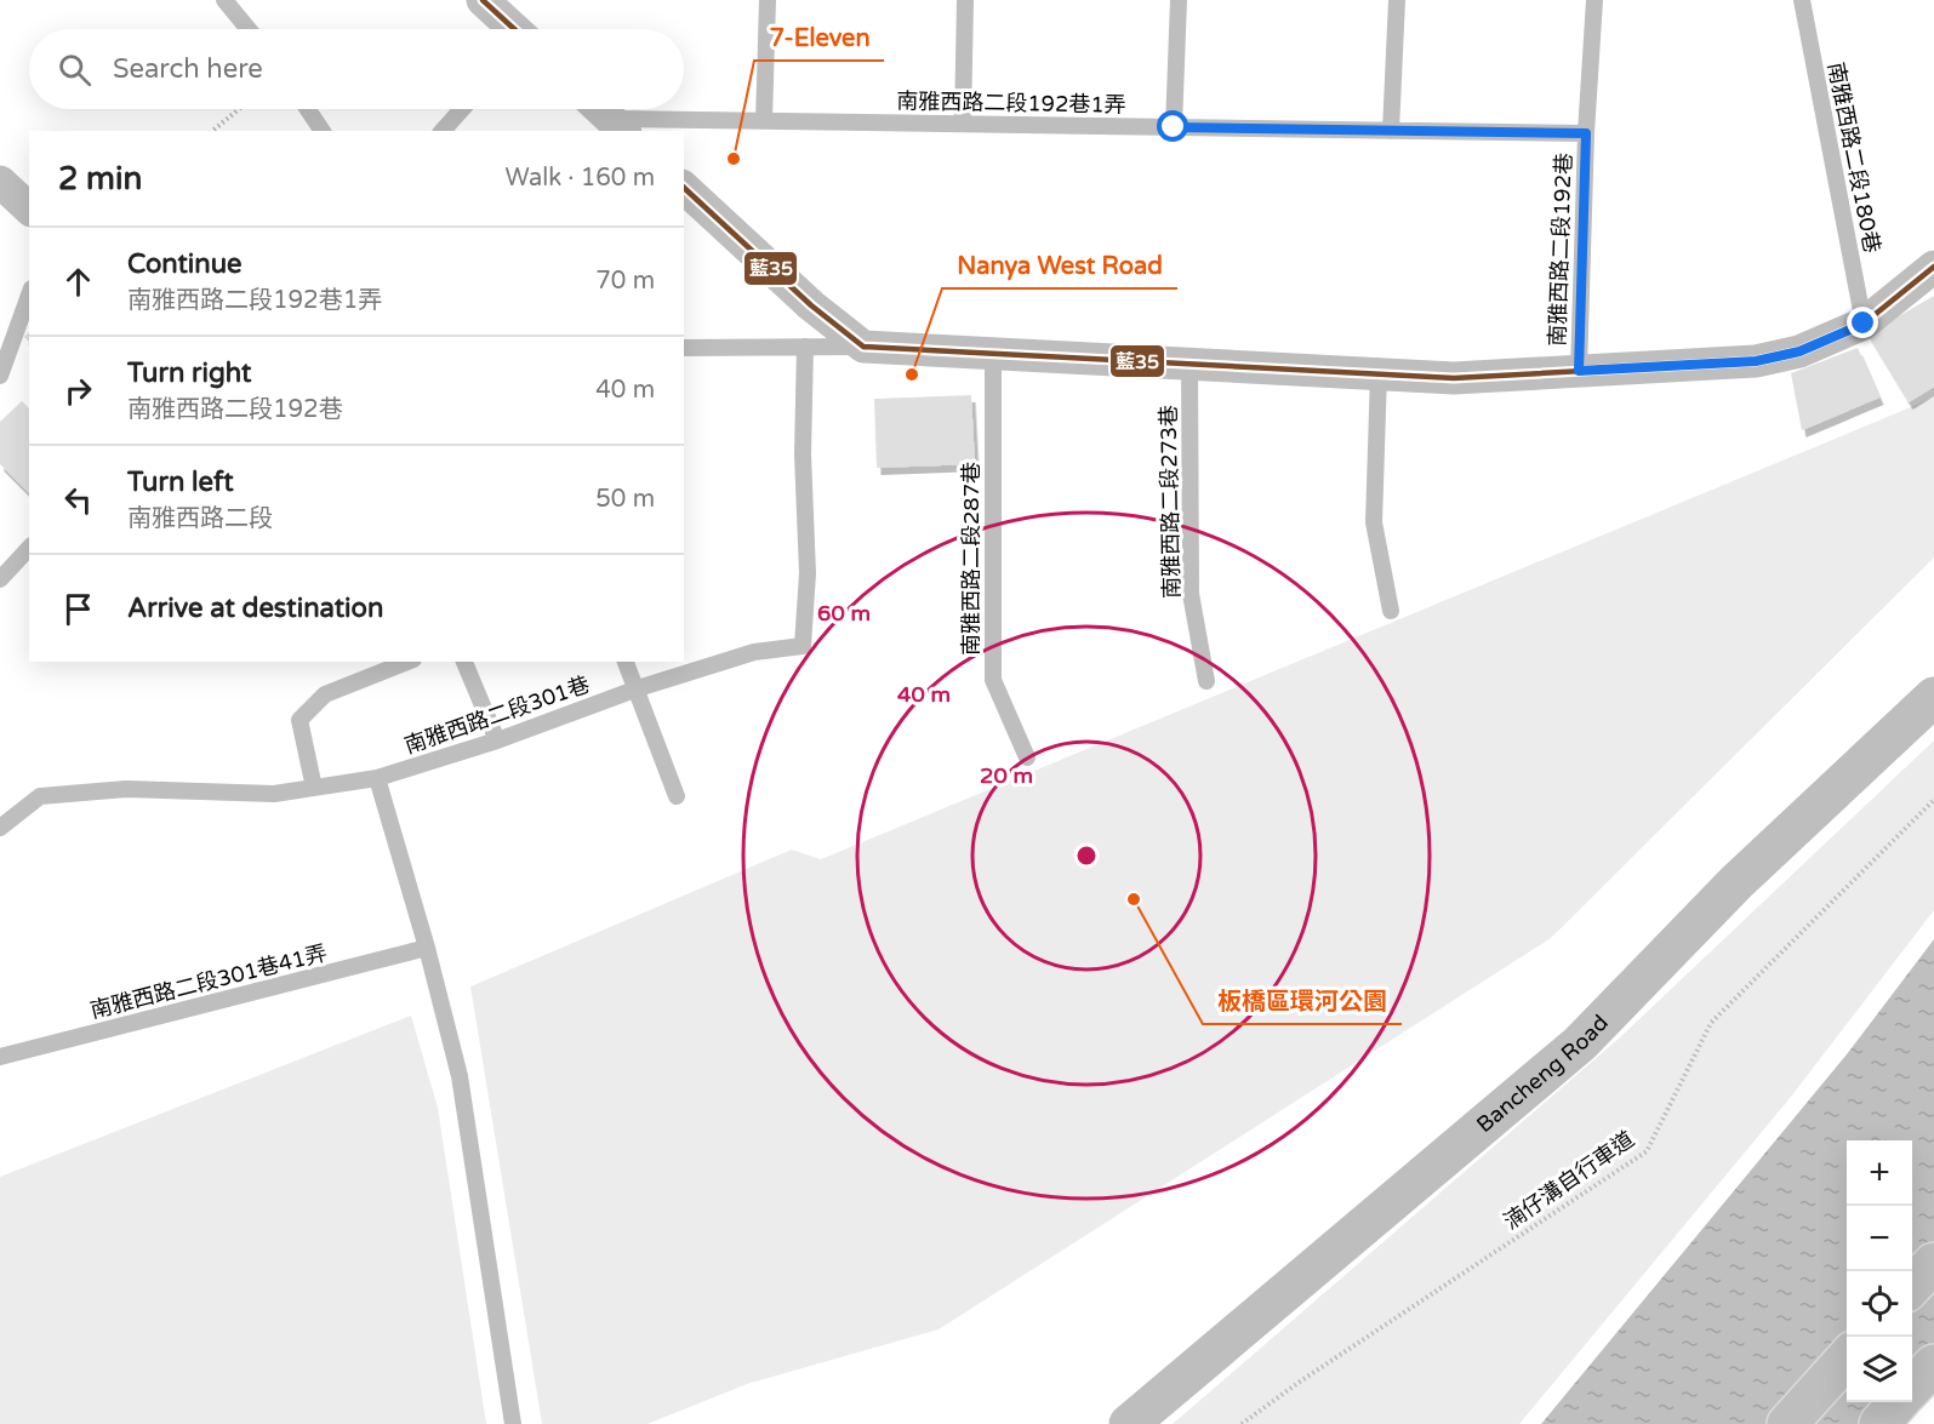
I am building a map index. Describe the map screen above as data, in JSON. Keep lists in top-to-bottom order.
{
  "streets": {
    "main road": ["Bancheng Road"],
    "lane": [
      "南雅西路二段192巷1弄",
      "南雅西路二段180巷",
      "南雅西路二段192巷",
      "南雅西路二段273巷",
      "南雅西路二段287巷",
      "南雅西路二段301巷",
      "南雅西路二段301巷41弄"
    ],
    "path": ["湳仔溝自行車道"]
  },
  "crossings": [
    ["南雅西路二段192巷1弄", "南雅西路二段192巷"]
  ],
  "places": ["7-Eleven", "Nanya West Road", "板橋區環河公園"],
  "lines": ["transit line 藍35"],
  "page": {
    "search": "Search here",
    "heading": ["2 min", "Walk · 160 m"],
    "list": [
      ["Continue", "南雅西路二段192巷1弄", "70 m"],
      ["Turn right", "南雅西路二段192巷", "40 m"],
      ["Turn left", "南雅西路二段", "50 m"],
      "Arrive at destination"
    ],
    "map_buttons": ["+", "−"]
  },
  "rings": ["60 m", "40 m", "20 m"]
}
